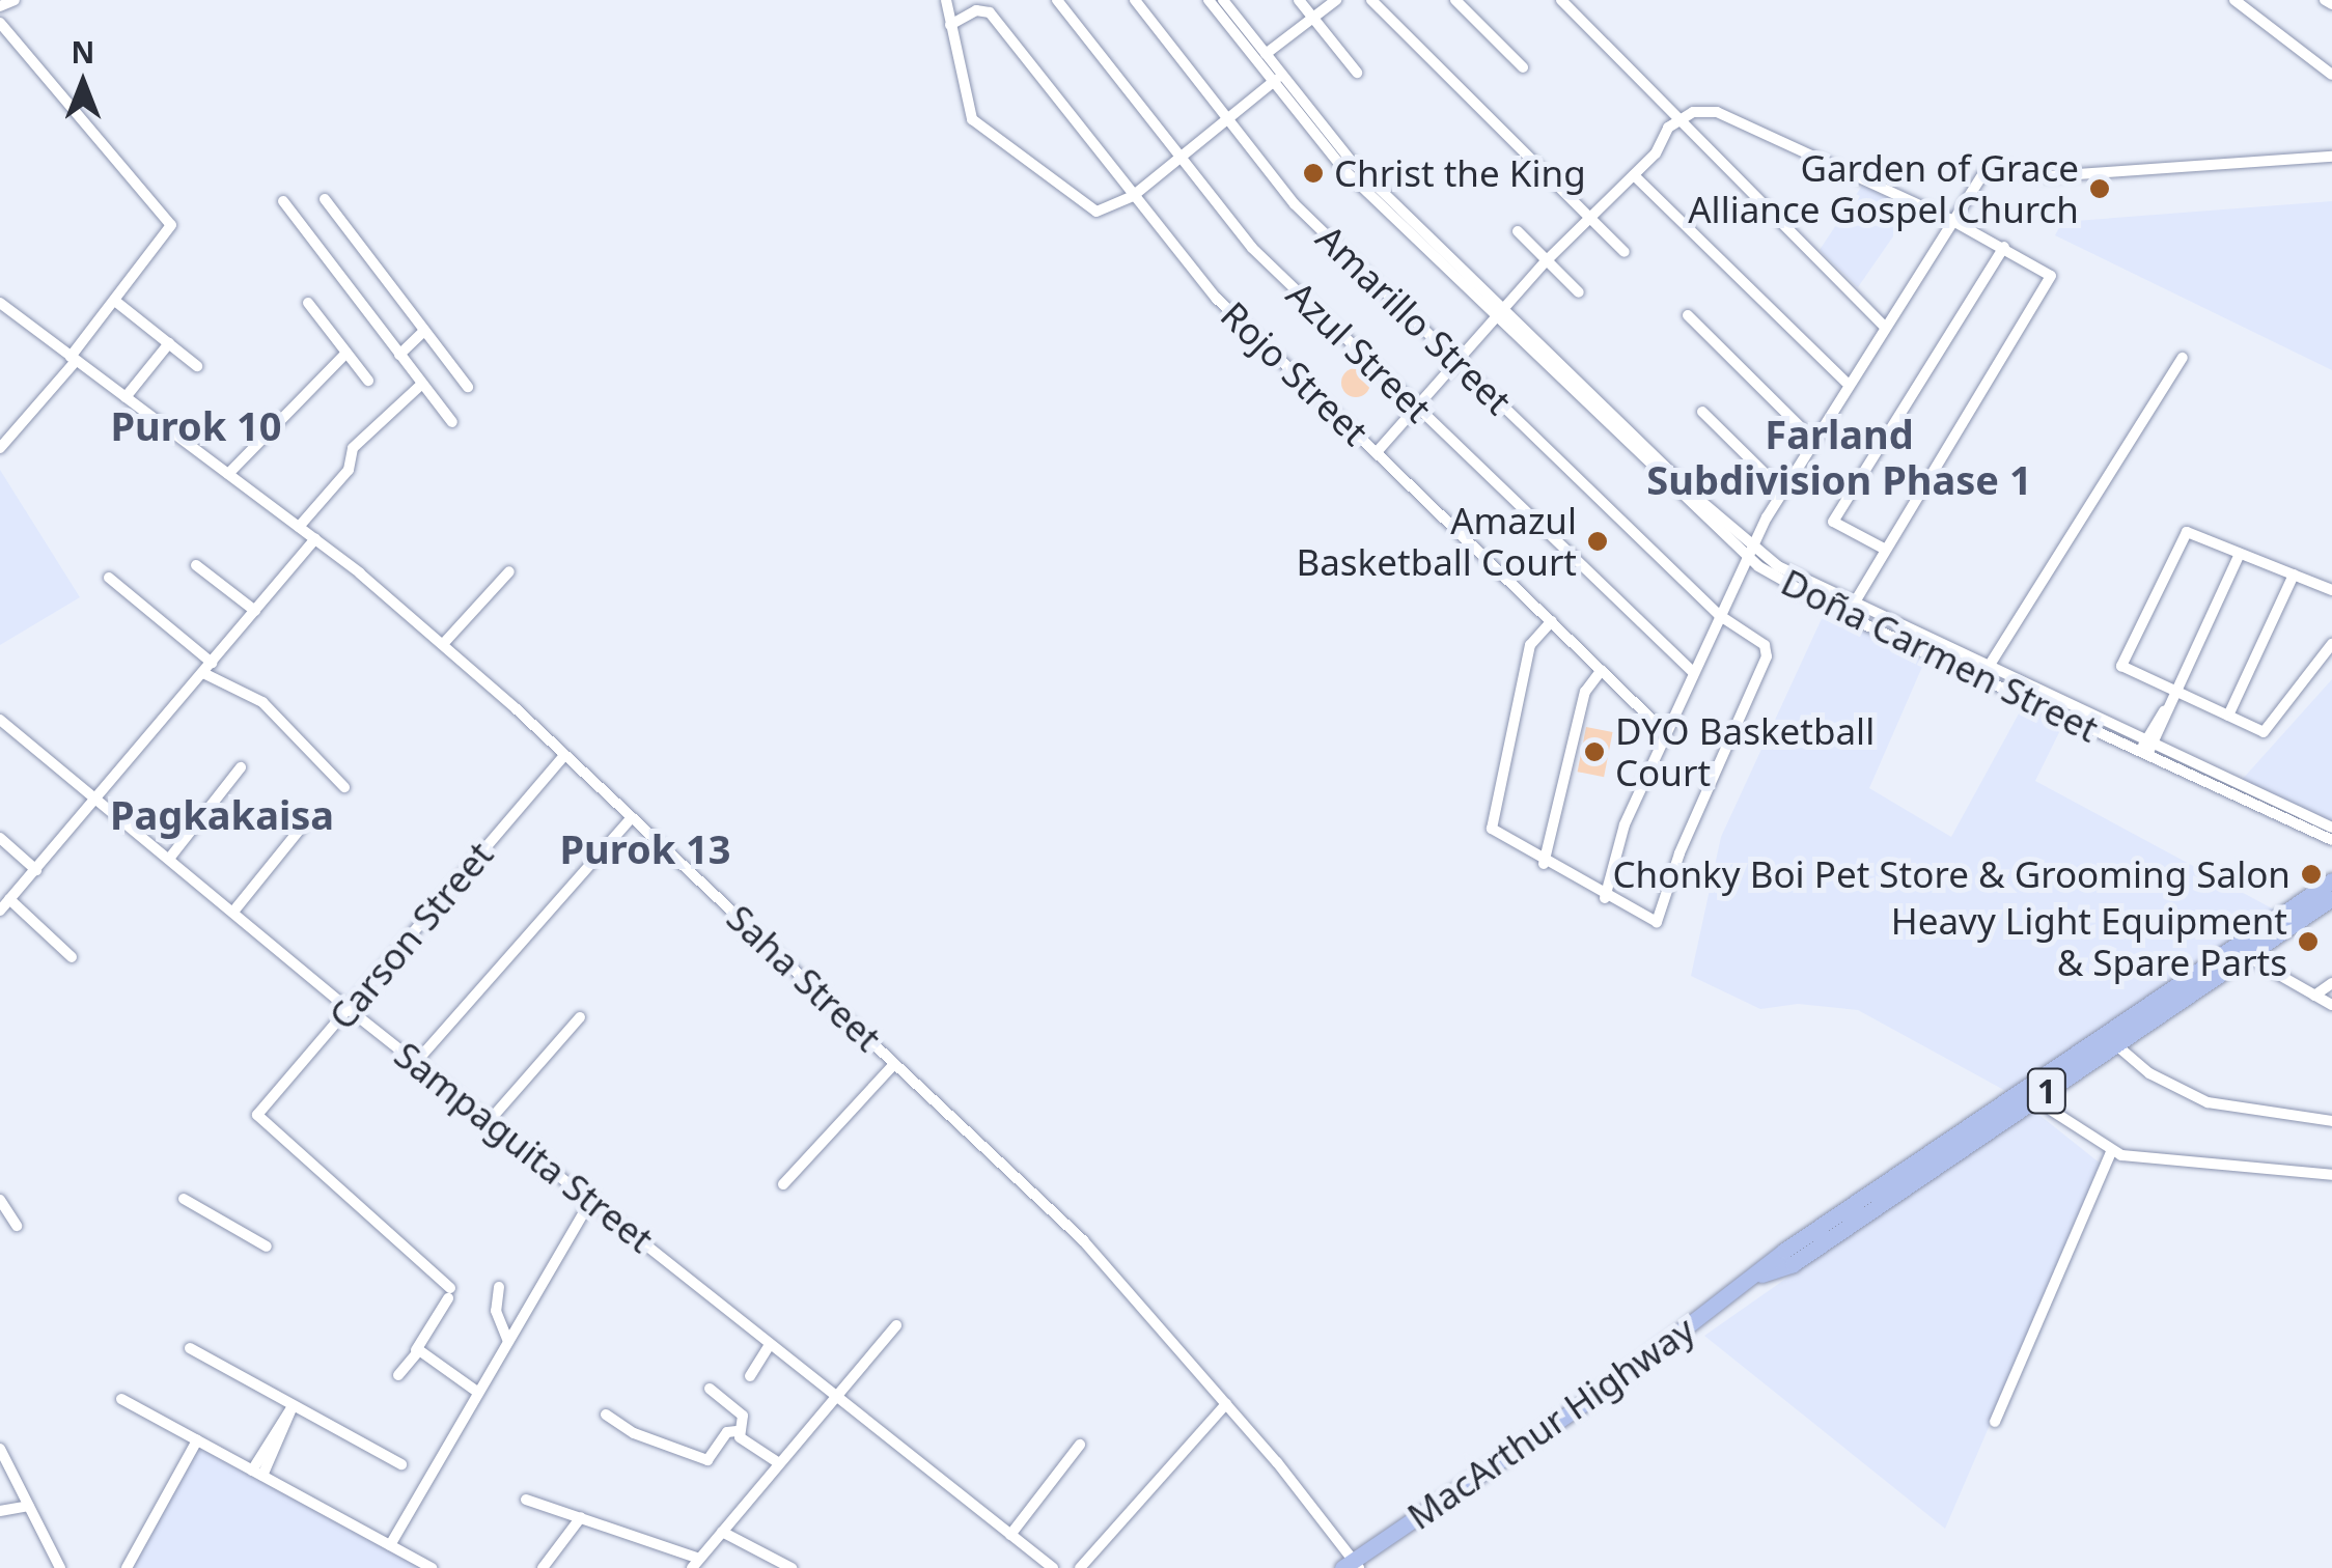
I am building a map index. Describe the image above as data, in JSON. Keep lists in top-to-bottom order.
{
  "streets": {
    "highway": ["1", "MacArthur Highway"],
    "street": [
      "Amarillo Street",
      "Azul Street",
      "Rojo Street",
      "Doña Carmen Street",
      "Carson Street",
      "Saha Street",
      "Sampaguita Street"
    ]
  },
  "crossings": [
    ["Carson Street", "Saha Street"],
    ["Carson Street", "Sampaguita Street"],
    ["Saha Street", "MacArthur Highway"]
  ],
  "districts": [
    "Purok 10",
    "Farland Subdivision Phase 1",
    "Pagkakaisa",
    "Purok 13"
  ],
  "places": [
    "Christ the King",
    "Garden of Grace Alliance Gospel Church",
    "Amazul Basketball Court",
    "DYO Basketball Court",
    "Chonky Boi Pet Store & Grooming Salon",
    "Heavy Light Equipment & Spare Parts"
  ],
  "north": "top"
}
